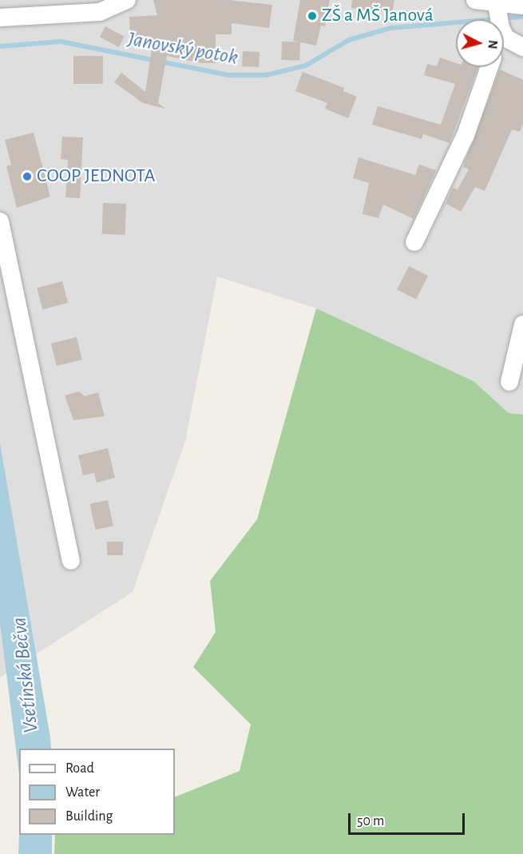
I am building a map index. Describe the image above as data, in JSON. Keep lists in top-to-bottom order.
{
  "water": ["Janovský potok", "Vsetínská Bečva"],
  "places": ["ZŠ a MŠ Janová", "COOP JEDNOTA"],
  "legend": ["Road", "Water", "Building"],
  "scale_bar": "50 m",
  "north": "right"
}
